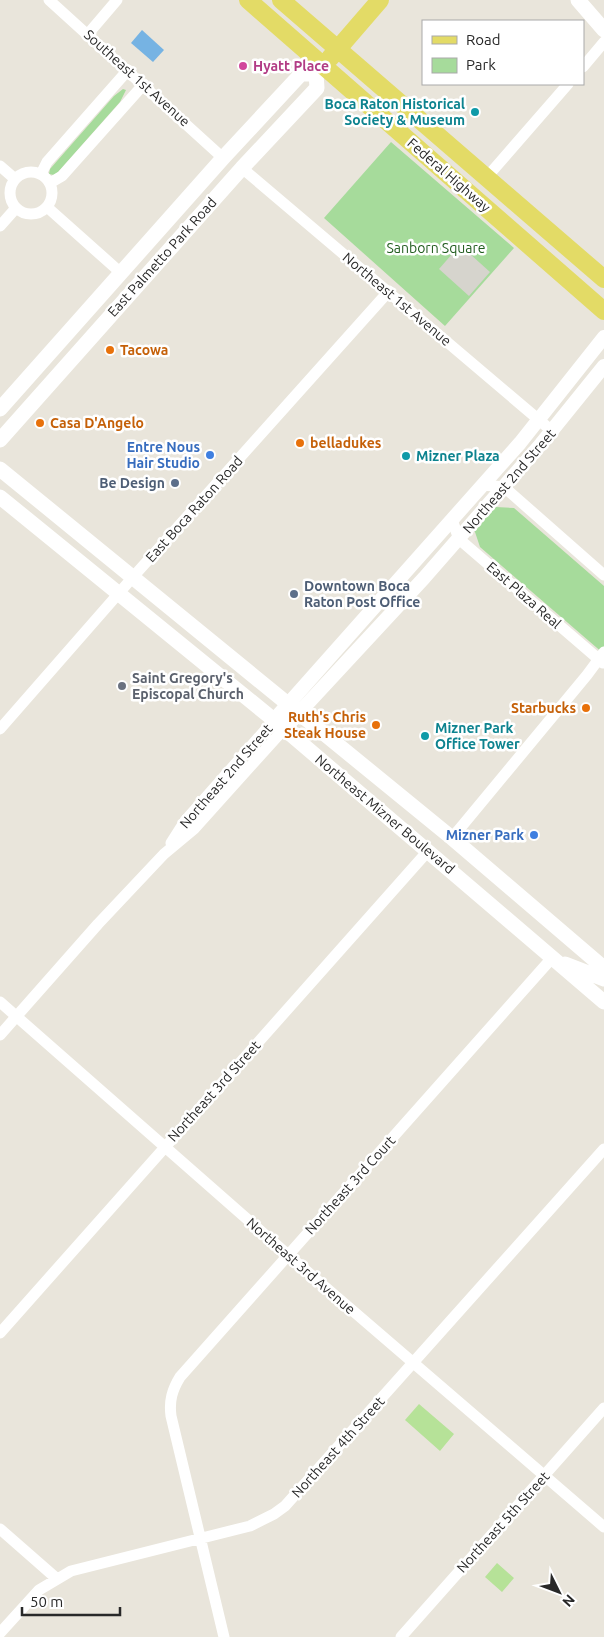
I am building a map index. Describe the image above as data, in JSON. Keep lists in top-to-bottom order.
{
  "streets": {
    "main road": ["Federal Highway", "East Palmetto Park Road", "Northeast Mizner Boulevard"],
    "street": [
      "Southeast 1st Avenue",
      "Northeast 1st Avenue",
      "Northeast 2nd Street",
      "East Boca Raton Road",
      "East Plaza Real",
      "Northeast 3rd Street",
      "Northeast 3rd Court",
      "Northeast 3rd Avenue",
      "Northeast 4th Street",
      "Northeast 5th Street"
    ]
  },
  "crossings": [
    ["Southeast 1st Avenue", "East Palmetto Park Road"],
    ["Federal Highway", "East Palmetto Park Road"],
    ["East Palmetto Park Road", "Northeast 1st Avenue"],
    ["Northeast 1st Avenue", "Northeast 2nd Street"],
    ["Northeast 1st Avenue", "East Boca Raton Road"],
    ["Northeast 2nd Street", "East Plaza Real"],
    ["Northeast 2nd Street", "Northeast Mizner Boulevard"],
    ["Northeast 2nd Street", "Northeast 3rd Avenue"],
    ["East Boca Raton Road", "Northeast Mizner Boulevard"],
    ["Northeast Mizner Boulevard", "Northeast 3rd Street"],
    ["Northeast Mizner Boulevard", "Northeast 3rd Court"],
    ["Northeast 3rd Street", "Northeast 3rd Avenue"],
    ["Northeast 3rd Court", "Northeast 3rd Avenue"],
    ["Northeast 3rd Court", "Northeast 4th Street"],
    ["Northeast 3rd Avenue", "Northeast 4th Street"],
    ["Northeast 3rd Avenue", "Northeast 5th Street"]
  ],
  "parks": ["Sanborn Square"],
  "places": [
    "Hyatt Place",
    "Boca Raton Historical Society & Museum",
    "Tacowa",
    "Casa D'Angelo",
    "belladukes",
    "Entre Nous Hair Studio",
    "Mizner Plaza",
    "Be Design",
    "Downtown Boca Raton Post Office",
    "Saint Gregory's Episcopal Church",
    "Starbucks",
    "Ruth's Chris Steak House",
    "Mizner Park Office Tower",
    "Mizner Park"
  ],
  "legend": ["Road", "Park"],
  "scale_bar": "50 m",
  "north": "bottom right"
}
